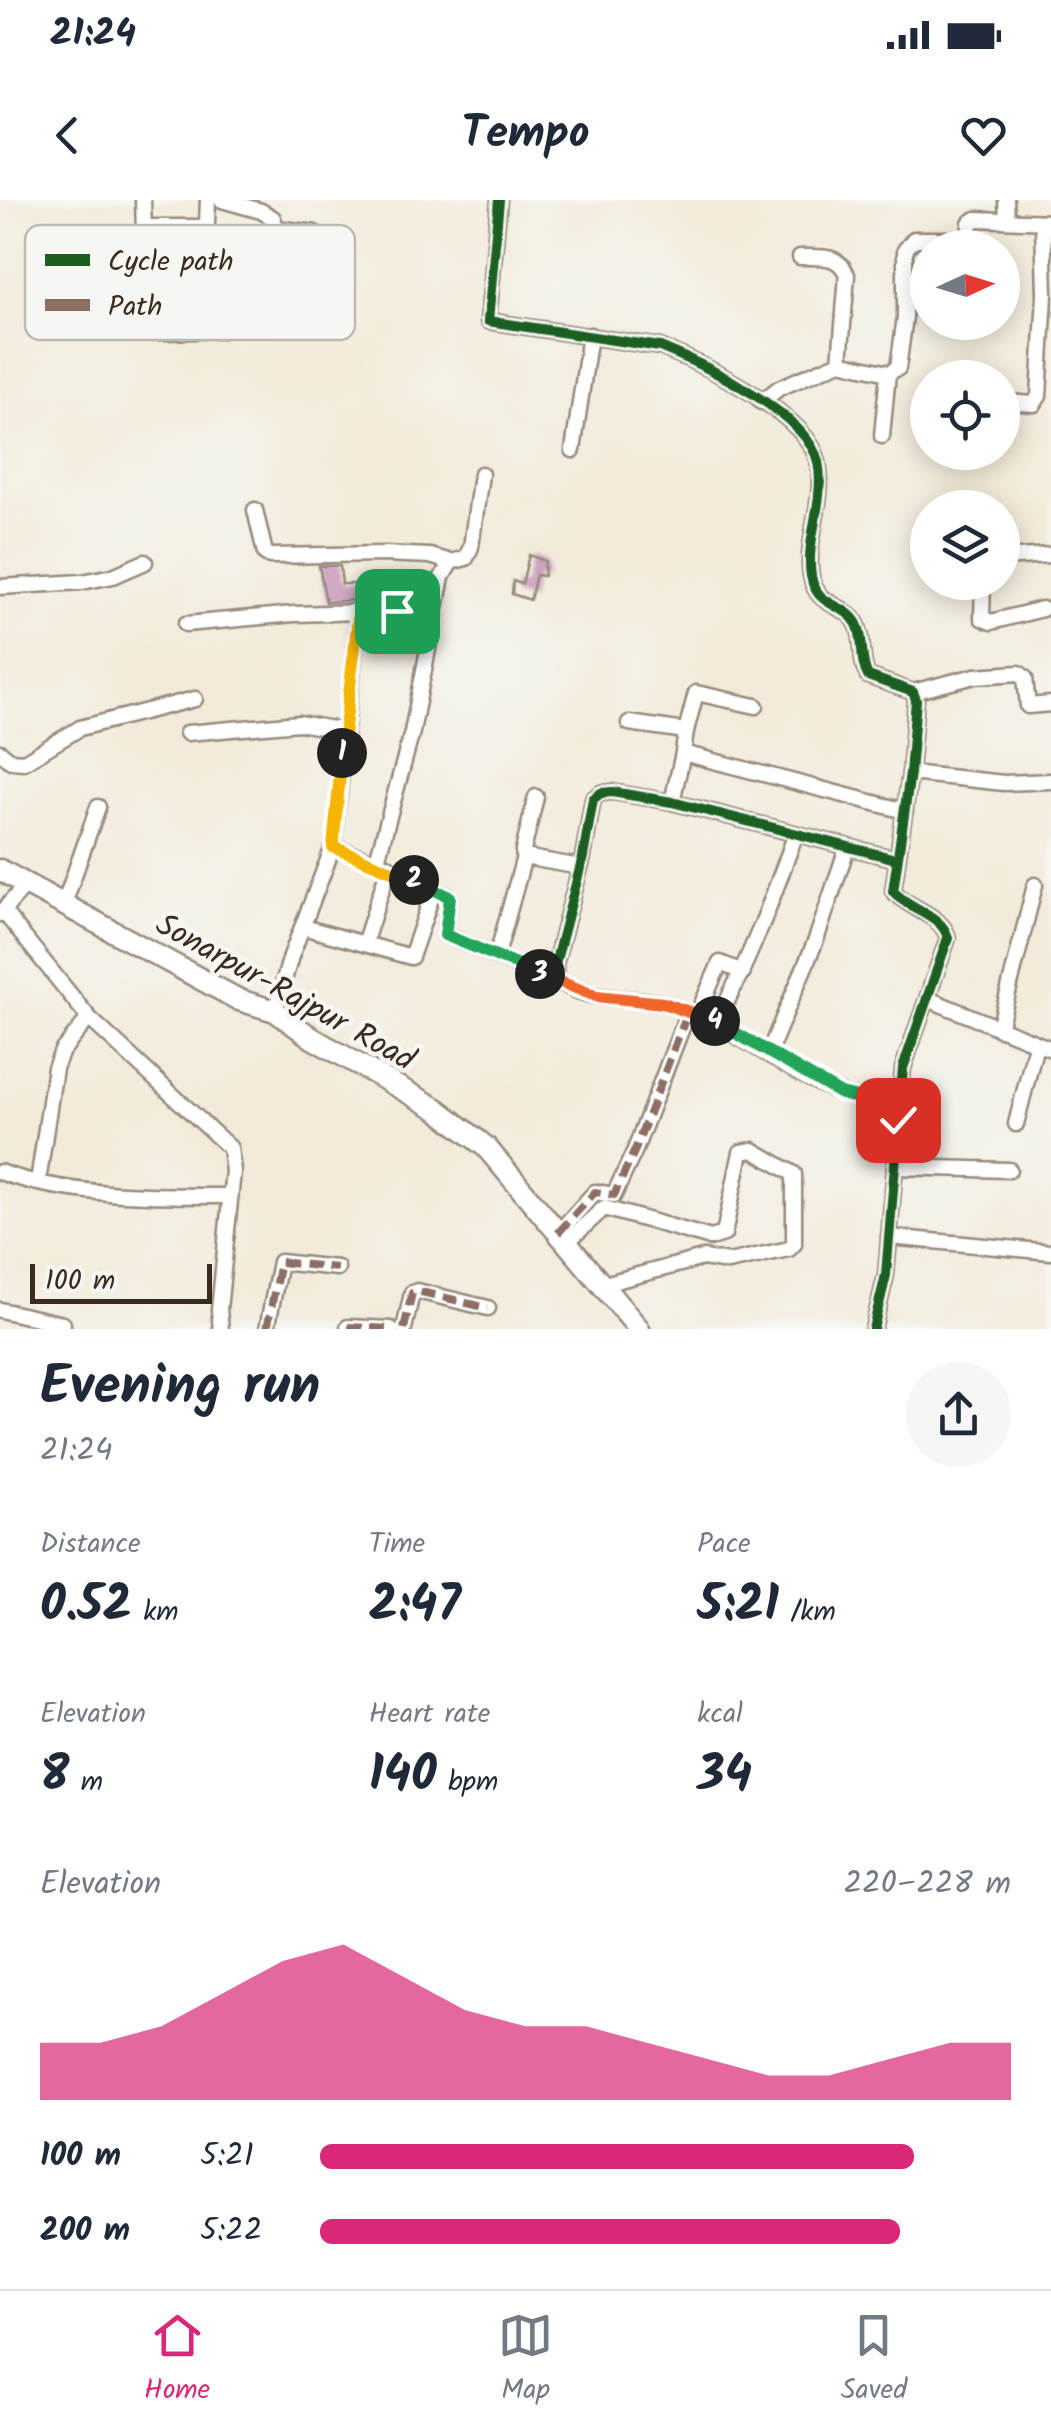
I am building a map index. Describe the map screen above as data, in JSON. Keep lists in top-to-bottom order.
{
  "streets": {
    "main road": ["Sonarpur-Rajpur Road"]
  },
  "legend": ["Cycle path", "Path"],
  "scale_bar": "100 m",
  "north": "right",
  "page": {
    "status": "21:24",
    "header": "Tempo",
    "pins": [
      "1",
      "2",
      "3",
      "4"
    ],
    "scale": "100 m",
    "heading": ["Evening run", "21:24"],
    "stats": [
      ["Distance", "0.52 km"],
      ["Time", "2:47"],
      ["Pace", "5:21 /km"],
      ["Elevation", "8 m"],
      ["Heart rate", "140 bpm"],
      ["kcal", "34"]
    ],
    "chart": ["Elevation", "220–228 m"],
    "list": [
      {
        "name": "100 m",
        "note": "5:21"
      },
      {
        "name": "200 m",
        "note": "5:22"
      }
    ],
    "tabs": ["Home", "Map", "Saved"]
  }
}
